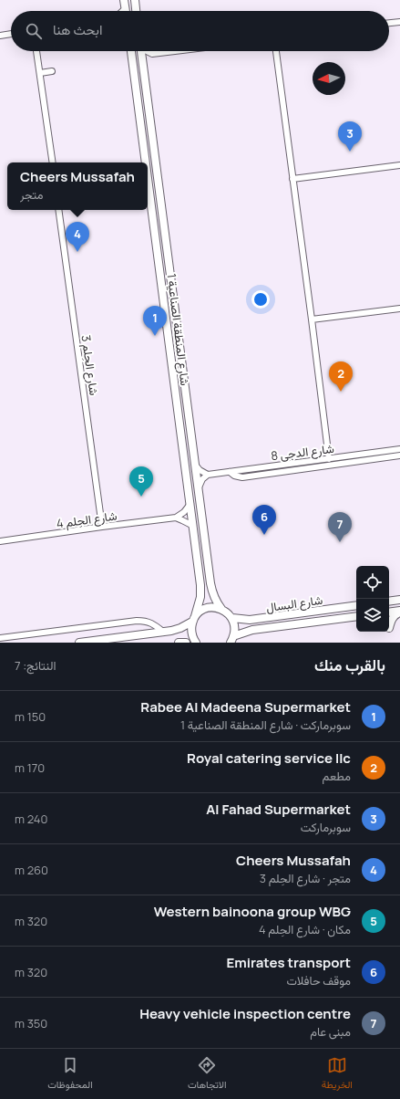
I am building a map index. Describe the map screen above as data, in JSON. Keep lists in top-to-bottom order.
{
  "streets": {
    "street": [
      "شارع المنطقة الصناعية 1",
      "شارع الحِلم 3",
      "شارع الدجى 8",
      "شارع الحِلم 4",
      "شارع البسال"
    ]
  },
  "crossings": [
    ["شارع المنطقة الصناعية 1", "شارع البسال"],
    ["شارع الحِلم 3", "شارع الحِلم 4"]
  ],
  "north": "left",
  "page": {
    "search": "ابحث هنا",
    "pins": [
      "3",
      "4",
      "1",
      "2",
      "5",
      "6",
      "7"
    ],
    "popup": ["Cheers Mussafah", "متجر"],
    "heading": ["بالقرب منك", "النتائج: 7"],
    "list": [
      {
        "mark": "1",
        "name": "Rabee Al Madeena Supermarket",
        "note": "سوبرماركت · شارع المنطقة الصناعية 1",
        "value": "150 m"
      },
      {
        "mark": "2",
        "name": "Royal catering service llc",
        "note": "مطعم",
        "value": "170 m"
      },
      {
        "mark": "3",
        "name": "Al Fahad Supermarket",
        "note": "سوبرماركت",
        "value": "240 m"
      },
      {
        "mark": "4",
        "name": "Cheers Mussafah",
        "note": "متجر · شارع الحِلم 3",
        "value": "260 m"
      },
      {
        "mark": "5",
        "name": "Western bainoona group WBG",
        "note": "مكان · شارع الحِلم 4",
        "value": "320 m"
      },
      {
        "mark": "6",
        "name": "Emirates transport",
        "note": "موقف حافلات",
        "value": "320 m"
      },
      {
        "mark": "7",
        "name": "Heavy vehicle inspection centre",
        "note": "مبنى عام",
        "value": "350 m"
      }
    ],
    "nav": ["الخريطة", "الاتجاهات", "المحفوظات"]
  }
}
